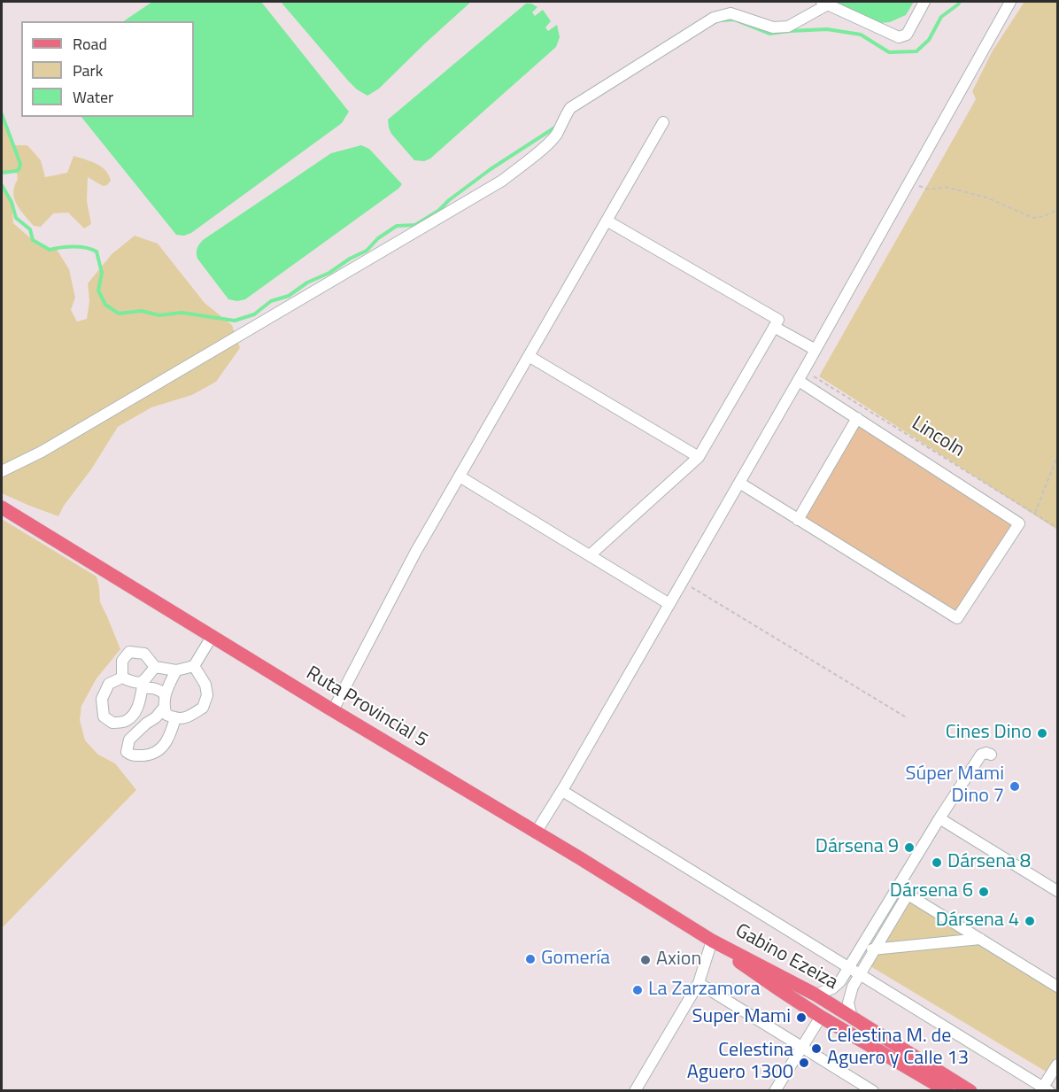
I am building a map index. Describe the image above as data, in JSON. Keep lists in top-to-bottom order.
{
  "streets": {
    "main road": ["Ruta Provincial 5", "Gabino Ezeiza"],
    "path": ["Lincoln"]
  },
  "crossings": [
    ["Ruta Provincial 5", "Gabino Ezeiza"]
  ],
  "places": [
    "Cines Dino",
    "Súper Mami Dino 7",
    "Dársena 9",
    "Dársena 8",
    "Dársena 6",
    "Dársena 4",
    "Gomería",
    "Axion",
    "La Zarzamora",
    "Super Mami",
    "Celestina M. de Aguero y Calle 13",
    "Celestina Aguero 1300"
  ],
  "legend": ["Road", "Park", "Water"]
}
